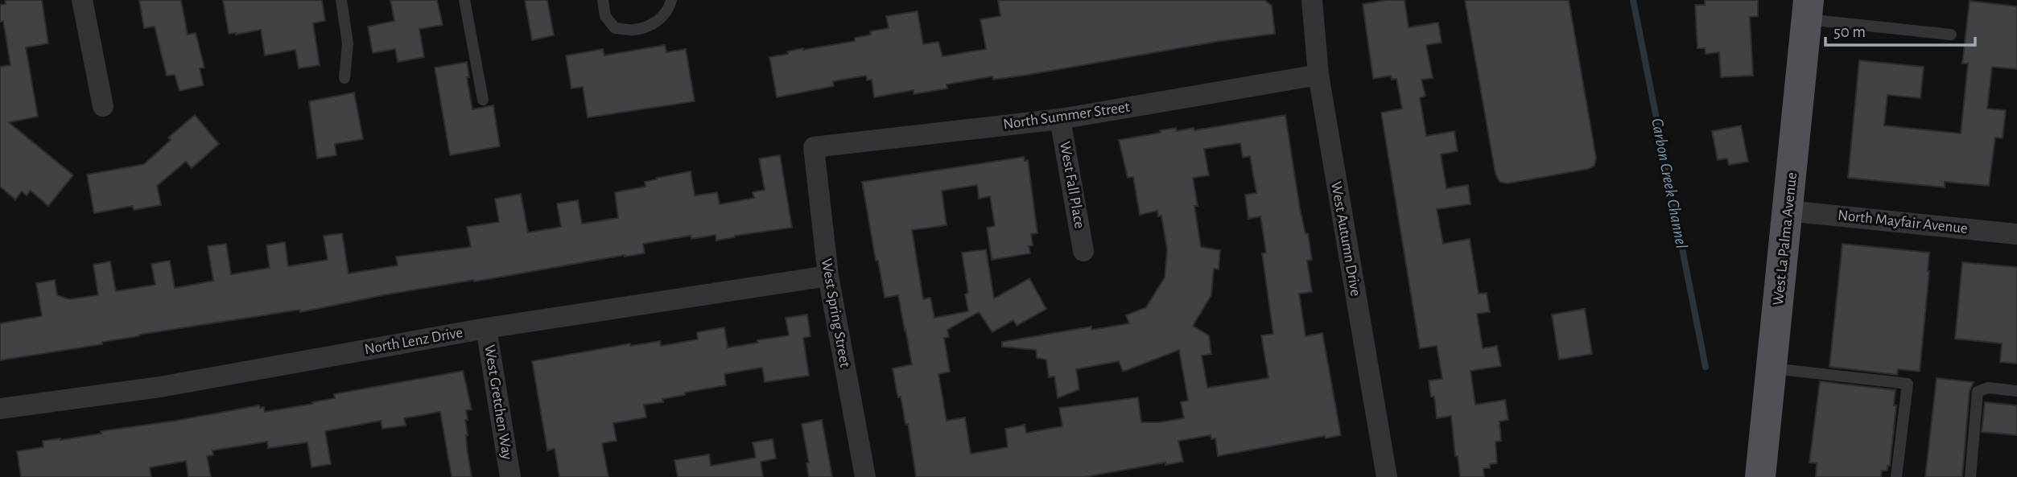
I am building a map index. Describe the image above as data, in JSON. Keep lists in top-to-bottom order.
{
  "streets": {
    "main road": ["West La Palma Avenue"],
    "street": [
      "North Summer Street",
      "West Fall Place",
      "North Mayfair Avenue",
      "West Autumn Drive",
      "West Spring Street",
      "North Lenz Drive",
      "West Gretchen Way"
    ]
  },
  "crossings": [
    ["North Summer Street", "West Fall Place"],
    ["North Summer Street", "West Autumn Drive"],
    ["North Summer Street", "West Spring Street"],
    ["North Mayfair Avenue", "West La Palma Avenue"],
    ["West Spring Street", "North Lenz Drive"],
    ["North Lenz Drive", "West Gretchen Way"]
  ],
  "water": ["Carbon Creek Channel"],
  "scale_bar": "50 m"
}
